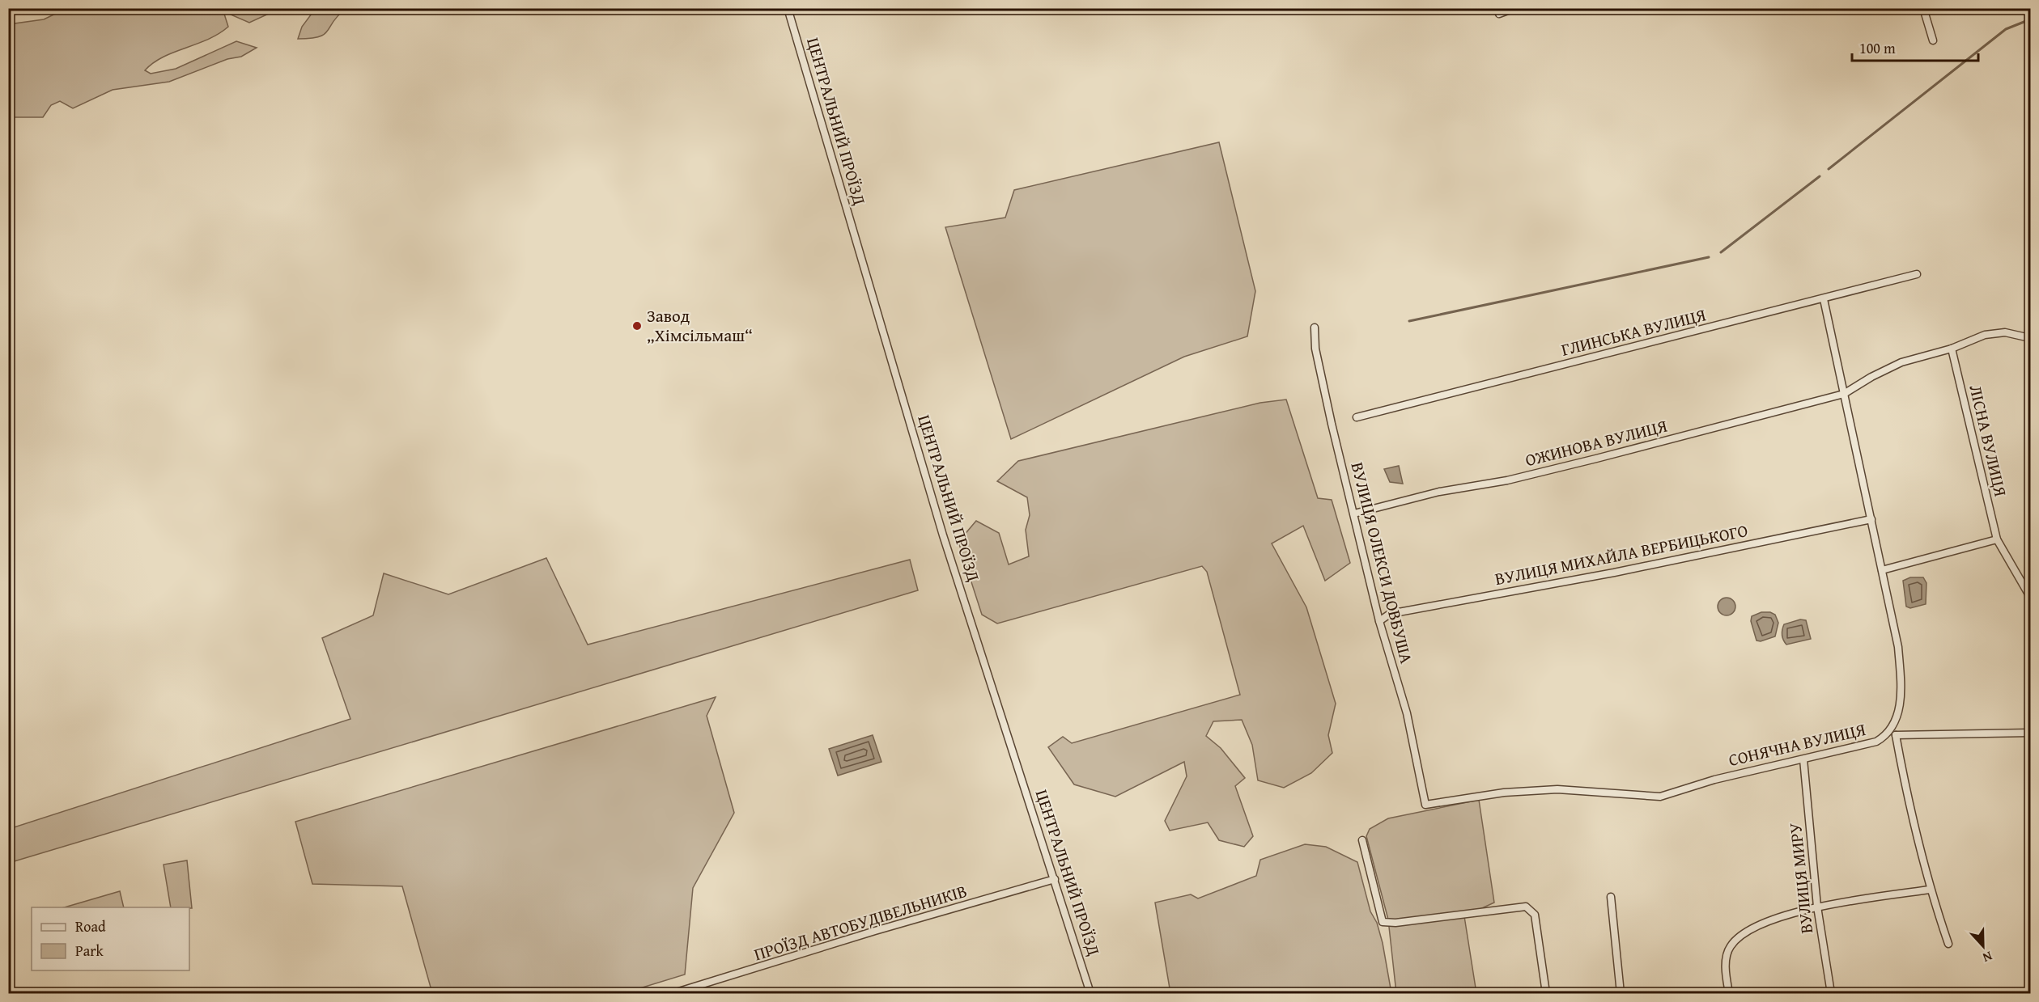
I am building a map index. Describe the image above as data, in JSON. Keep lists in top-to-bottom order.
{
  "streets": {
    "street": [
      "ЦЕНТРАЛЬНИЙ ПРОЇЗД",
      "ГЛИНСЬКА ВУЛИЦЯ",
      "ЛІСНА ВУЛИЦЯ",
      "ОЖИНОВА ВУЛИЦЯ",
      "ВУЛИЦЯ МИХАЙЛА ВЕРБИЦЬКОГО",
      "ВУЛИЦЯ ОЛЕКСИ ДОВБУША",
      "СОНЯЧНА ВУЛИЦЯ",
      "ВУЛИЦЯ МИРУ",
      "ПРОЇЗД АВТОБУДІВЕЛЬНИКІВ"
    ]
  },
  "crossings": [
    ["ЦЕНТРАЛЬНИЙ ПРОЇЗД", "ПРОЇЗД АВТОБУДІВЕЛЬНИКІВ"],
    ["ГЛИНСЬКА ВУЛИЦЯ", "СОНЯЧНА ВУЛИЦЯ"],
    ["ОЖИНОВА ВУЛИЦЯ", "ВУЛИЦЯ ОЛЕКСИ ДОВБУША"],
    ["ОЖИНОВА ВУЛИЦЯ", "СОНЯЧНА ВУЛИЦЯ"],
    ["ВУЛИЦЯ МИХАЙЛА ВЕРБИЦЬКОГО", "ВУЛИЦЯ ОЛЕКСИ ДОВБУША"],
    ["ВУЛИЦЯ МИХАЙЛА ВЕРБИЦЬКОГО", "СОНЯЧНА ВУЛИЦЯ"],
    ["ВУЛИЦЯ ОЛЕКСИ ДОВБУША", "СОНЯЧНА ВУЛИЦЯ"],
    ["СОНЯЧНА ВУЛИЦЯ", "ВУЛИЦЯ МИРУ"]
  ],
  "places": ["Завод „Хімсільмаш“"],
  "legend": ["Road", "Park"],
  "scale_bar": "100 m",
  "north": "bottom"
}
